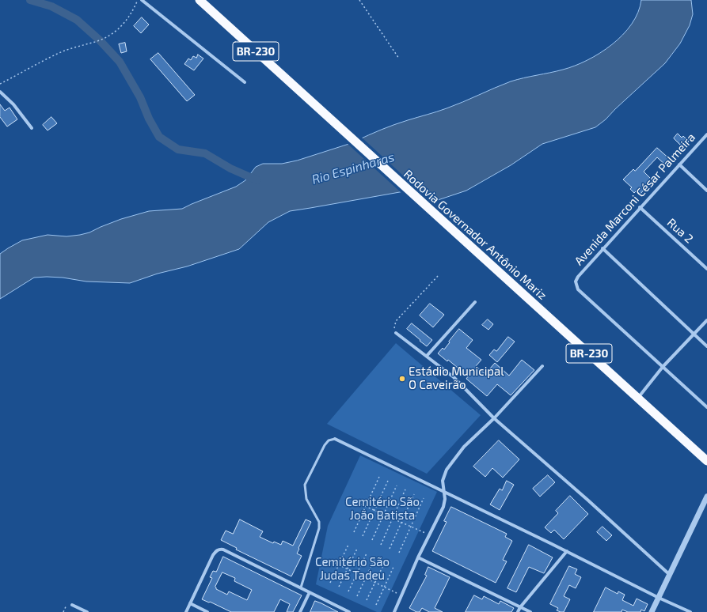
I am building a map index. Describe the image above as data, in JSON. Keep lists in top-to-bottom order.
{
  "streets": {
    "highway": ["BR-230", "Rodovia Governador Antônio Mariz"],
    "street": ["Avenida Marconi César Palmeira", "Rua 2"]
  },
  "crossings": [
    ["Avenida Marconi César Palmeira", "Rua 2"]
  ],
  "water": ["Rio Espinharas"],
  "parks": ["Cemitério São João Batista", "Cemitério São Judas Tadeu"],
  "places": ["Estádio Municipal O Caveirão"]
}
